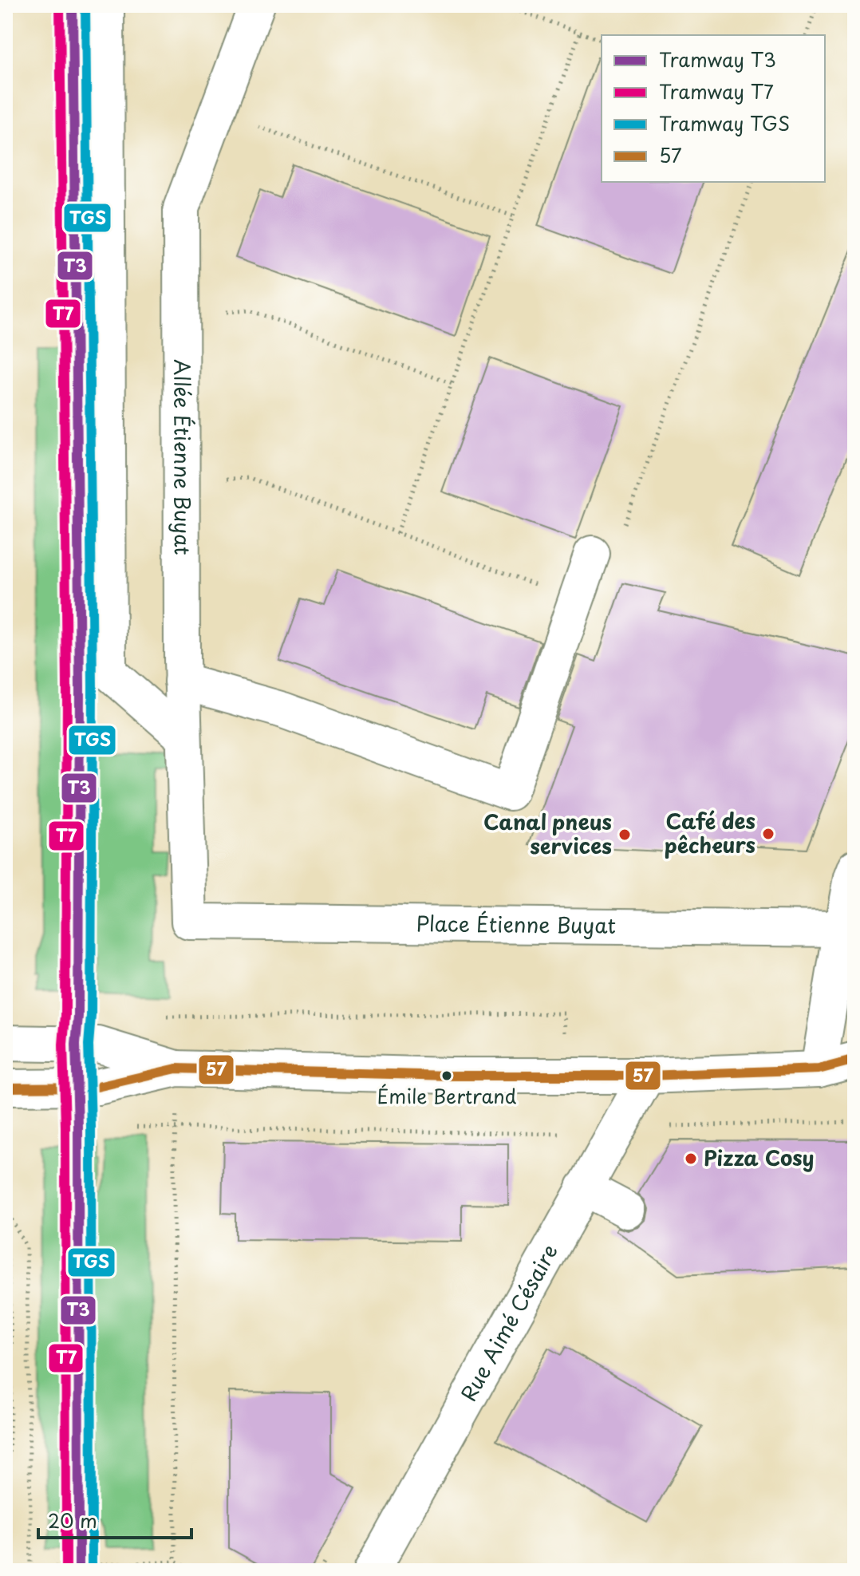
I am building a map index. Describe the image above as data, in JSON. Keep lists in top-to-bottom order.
{
  "streets": {
    "street": ["Allée Étienne Buyat", "Place Étienne Buyat", "Rue Aimé Césaire"]
  },
  "crossings": [
    ["Allée Étienne Buyat", "Place Étienne Buyat"]
  ],
  "places": [
    "Café des pêcheurs",
    "Canal pneus services",
    "Émile Bertrand",
    "Pizza Cosy"
  ],
  "lines": [
    "tram line T3",
    "tram line T7",
    "tram line TGS",
    "transit line 57"
  ],
  "legend": [
    "Tramway T3",
    "Tramway T7",
    "Tramway TGS",
    "57"
  ],
  "scale_bar": "20 m"
}
